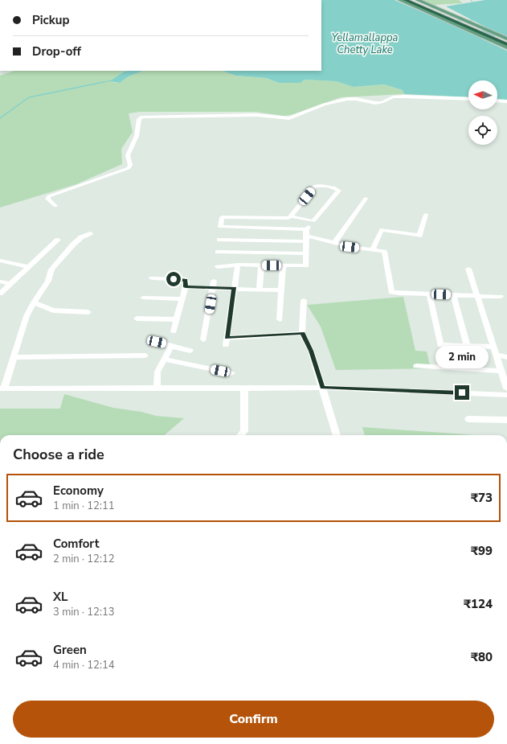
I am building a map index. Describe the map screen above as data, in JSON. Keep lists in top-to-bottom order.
{
  "water": ["Yellamallappa Chetty Lake"],
  "north": "left",
  "page": {
    "banner": ["Pickup", "Drop-off"],
    "bubble": "2 min",
    "heading": "Choose a ride",
    "list": [
      {
        "name": "Economy",
        "note": "1 min · 12:11",
        "value": "₹73"
      },
      {
        "name": "Comfort",
        "note": "2 min · 12:12",
        "value": "₹99"
      },
      {
        "name": "XL",
        "note": "3 min · 12:13",
        "value": "₹124"
      },
      {
        "name": "Green",
        "note": "4 min · 12:14",
        "value": "₹80"
      }
    ],
    "buttons": "Confirm"
  }
}
